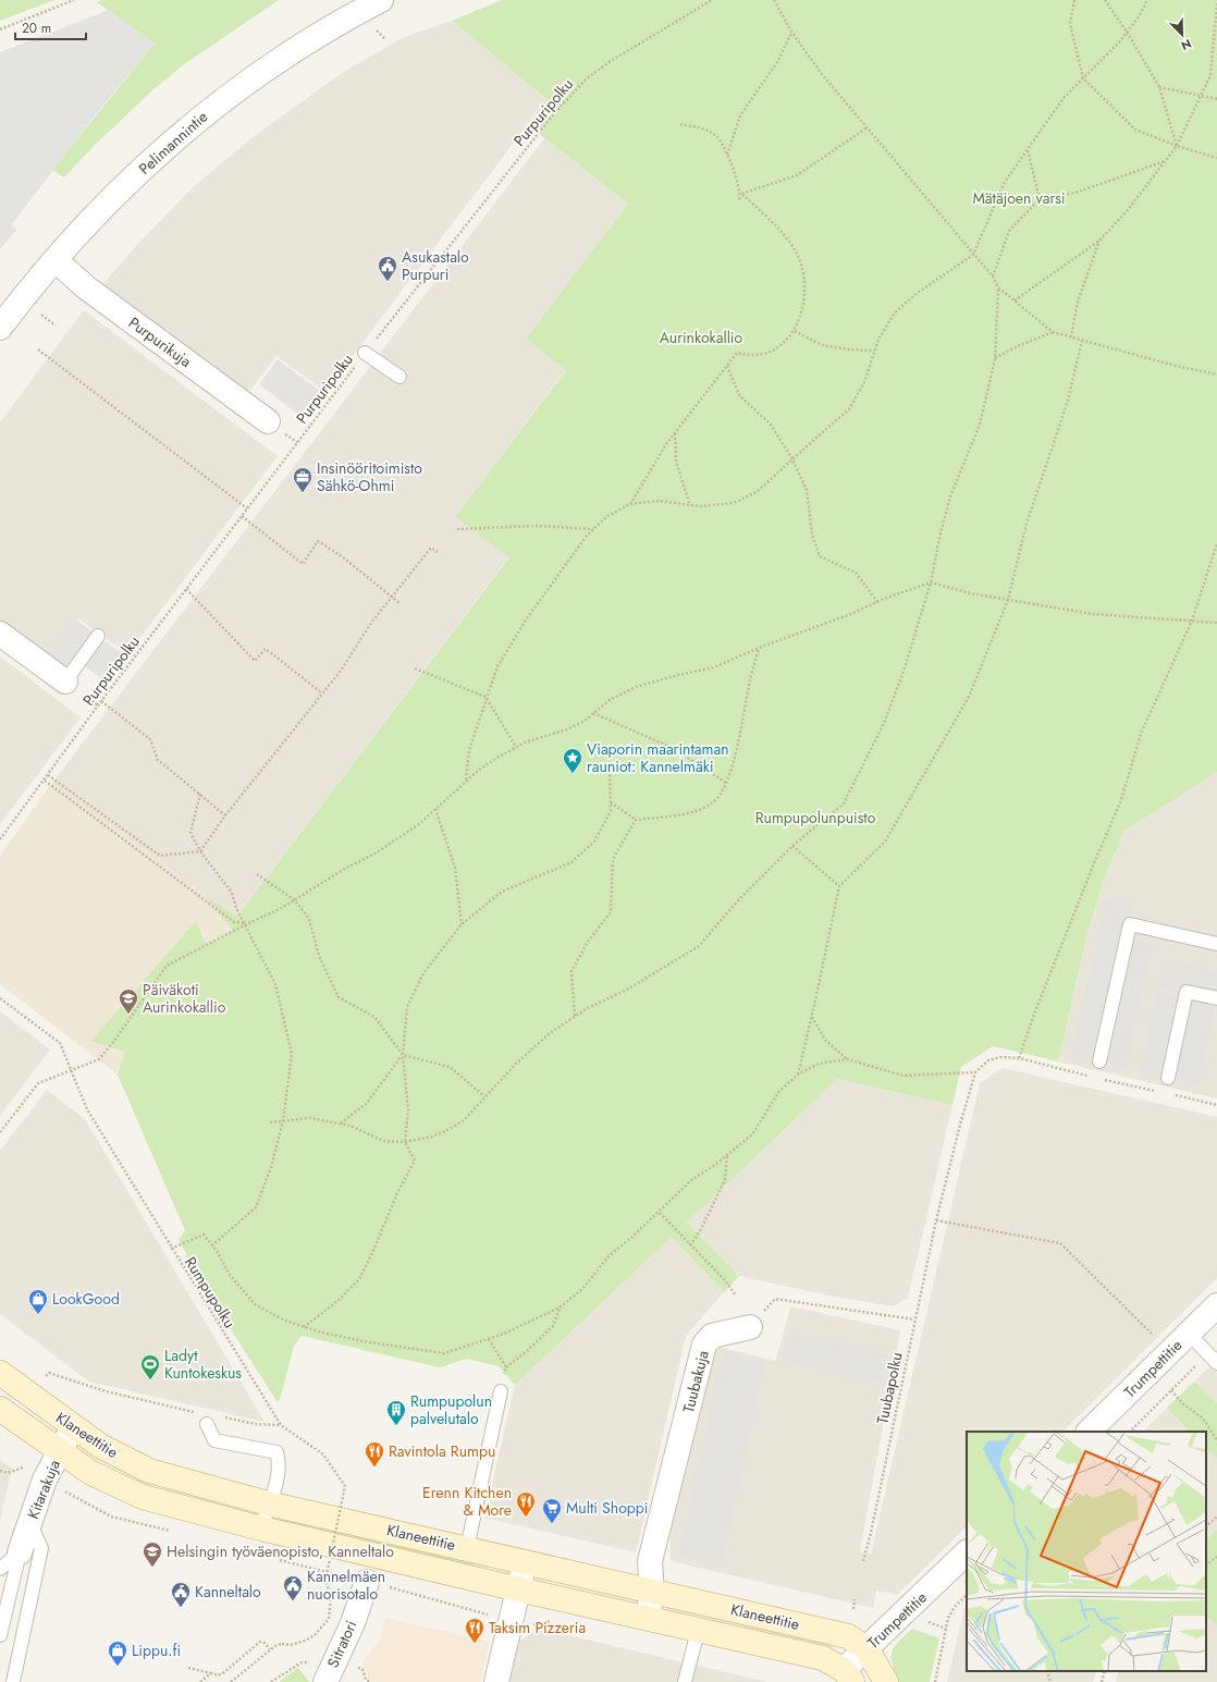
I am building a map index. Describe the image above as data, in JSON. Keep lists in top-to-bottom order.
{
  "streets": {
    "street": [
      "Pelimannintie",
      "Purpurikuja",
      "Trumpettitie",
      "Tuubakuja",
      "Klaneettitie",
      "Kitarakuja",
      "Sitratori"
    ],
    "path": ["Purpuripolku", "Rumpupolku", "Tuubapolku"]
  },
  "crossings": [
    ["Pelimannintie", "Purpurikuja"],
    ["Trumpettitie", "Klaneettitie"],
    ["Tuubakuja", "Klaneettitie"],
    ["Klaneettitie", "Kitarakuja"]
  ],
  "parks": ["Mätäjoen varsi", "Aurinkokallio", "Rumpupolunpuisto"],
  "places": {
    "public building": ["Asukastalo Purpuri", "Kannelmäen nuorisotalo", "Kanneltalo"],
    "office": ["Insinööritoimisto Sähkö-Ohmi"],
    "place": ["Viaporin maarintaman rauniot: Kannelmäki"],
    "school or university": ["Päiväkoti Aurinkokallio", "Helsingin työväenopisto, Kanneltalo"],
    "shop": ["LookGood", "Lippu.fi"],
    "sports": ["Ladyt Kuntokeskus"],
    "building": ["Rumpupolun palvelutalo"],
    "restaurant": ["Ravintola Rumpu", "Erenn Kitchen & More", "Taksim Pizzeria"],
    "supermarket": ["Multi Shoppi"]
  },
  "scale_bar": "20 m",
  "north": "bottom right"
}
